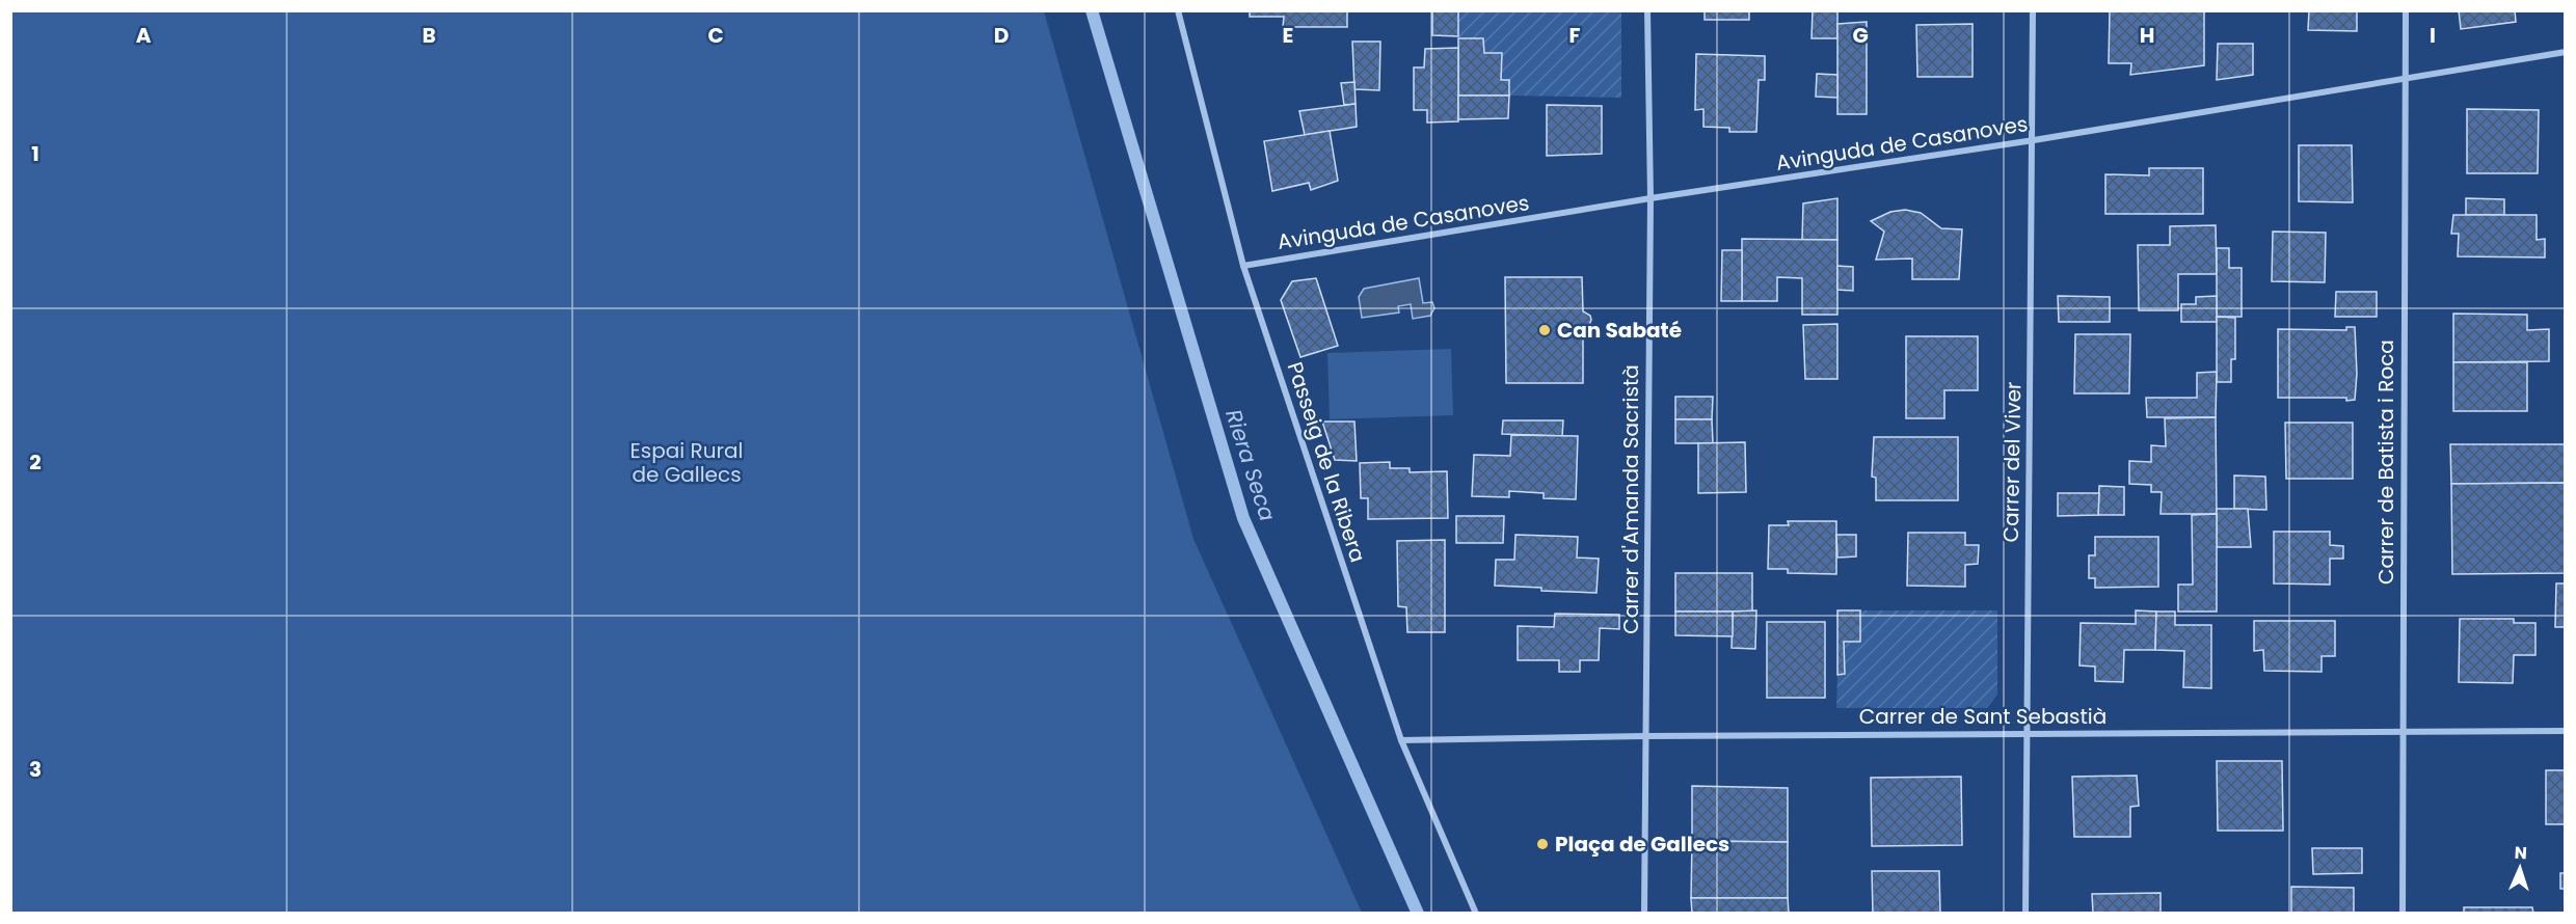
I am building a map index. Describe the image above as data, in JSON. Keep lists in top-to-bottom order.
{
  "streets": {
    "street": [
      "Avinguda de Casanoves",
      "Passeig de la Ribera",
      "Carrer del Viver",
      "Carrer de Batista i Roca",
      "Carrer d'Amanda Sacristà",
      "Carrer de Sant Sebastià"
    ]
  },
  "crossings": [
    ["Avinguda de Casanoves", "Passeig de la Ribera"],
    ["Avinguda de Casanoves", "Carrer del Viver"],
    ["Avinguda de Casanoves", "Carrer de Batista i Roca"],
    ["Avinguda de Casanoves", "Carrer d'Amanda Sacristà"],
    ["Passeig de la Ribera", "Carrer de Sant Sebastià"],
    ["Carrer del Viver", "Carrer de Sant Sebastià"],
    ["Carrer de Batista i Roca", "Carrer de Sant Sebastià"],
    ["Carrer d'Amanda Sacristà", "Carrer de Sant Sebastià"]
  ],
  "water": ["Riera Seca"],
  "parks": ["Espai Rural de Gallecs"],
  "places": ["Can Sabaté", "Plaça de Gallecs"],
  "north": "top",
  "grid": {
    "columns": [
      "A",
      "B",
      "C",
      "D",
      "E",
      "F",
      "G",
      "H",
      "I"
    ],
    "rows": ["1", "2", "3"]
  }
}
